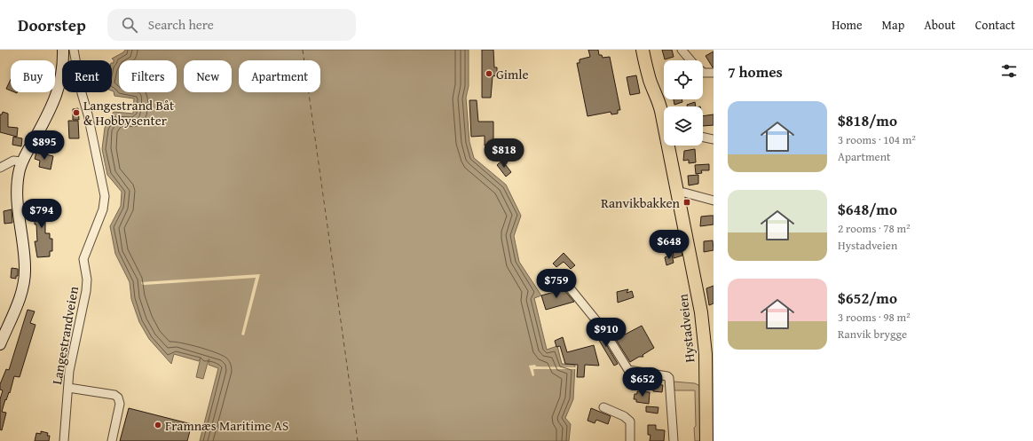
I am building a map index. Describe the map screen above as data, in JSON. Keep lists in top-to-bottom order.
{
  "streets": {
    "main road": ["Hystadveien"],
    "street": ["Langestrandveien"]
  },
  "places": {
    "other": ["Gimle", "Langestrand Båt & Hobbysenter", "Framnæs Maritime AS"],
    "transit": ["Ranvikbakken"]
  },
  "page": {
    "header": "Doorstep",
    "search": "Search here",
    "nav": [
      "Home",
      "Map",
      "About",
      "Contact"
    ],
    "heading": "7 homes",
    "chip": [
      "Buy",
      "Rent",
      "Filters",
      "New",
      "Apartment"
    ],
    "list": [
      {
        "name": "$818/mo",
        "note": "3 rooms · 104 m² · Apartment"
      },
      {
        "name": "$648/mo",
        "note": "2 rooms · 78 m² · Hystadveien"
      },
      {
        "name": "$652/mo",
        "note": "3 rooms · 98 m² · Ranvik brygge"
      }
    ],
    "price": [
      "$895",
      "$818",
      "$794",
      "$648",
      "$759",
      "$910",
      "$652"
    ]
  }
}
